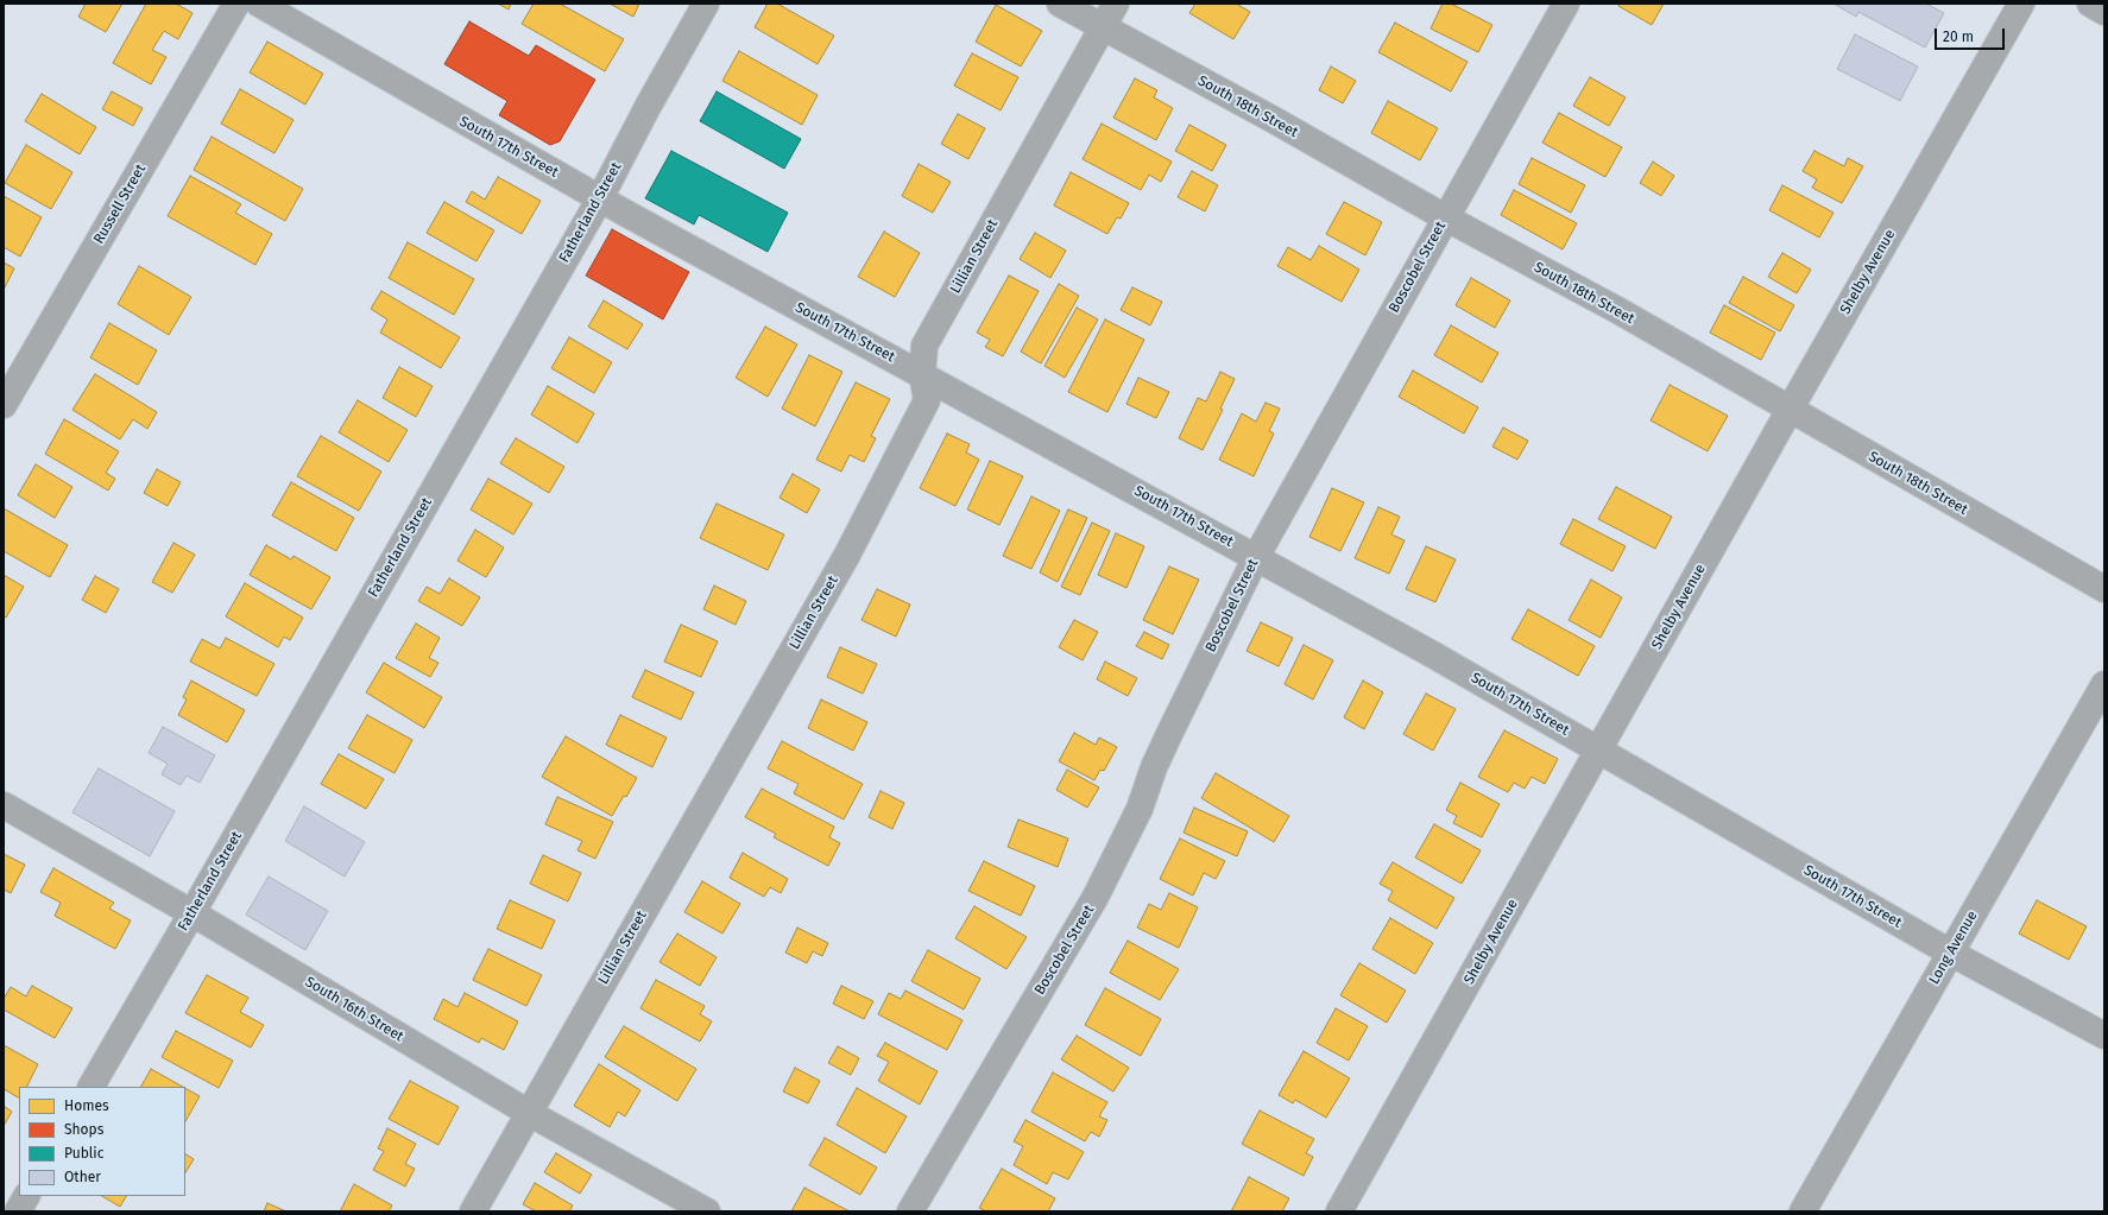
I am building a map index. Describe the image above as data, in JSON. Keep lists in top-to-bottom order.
{
  "streets": {
    "street": [
      "South 18th Street",
      "South 17th Street",
      "Russell Street",
      "Fatherland Street",
      "Lillian Street",
      "Boscobel Street",
      "Shelby Avenue",
      "Long Avenue",
      "South 16th Street"
    ]
  },
  "crossings": [
    ["South 18th Street", "Lillian Street"],
    ["South 18th Street", "Boscobel Street"],
    ["South 18th Street", "Shelby Avenue"],
    ["South 17th Street", "Fatherland Street"],
    ["South 17th Street", "Lillian Street"],
    ["South 17th Street", "Boscobel Street"],
    ["South 17th Street", "Shelby Avenue"],
    ["South 17th Street", "Long Avenue"],
    ["Fatherland Street", "South 16th Street"],
    ["Lillian Street", "South 16th Street"]
  ],
  "legend": [
    "Homes",
    "Shops",
    "Public",
    "Other"
  ],
  "scale_bar": "20 m"
}
